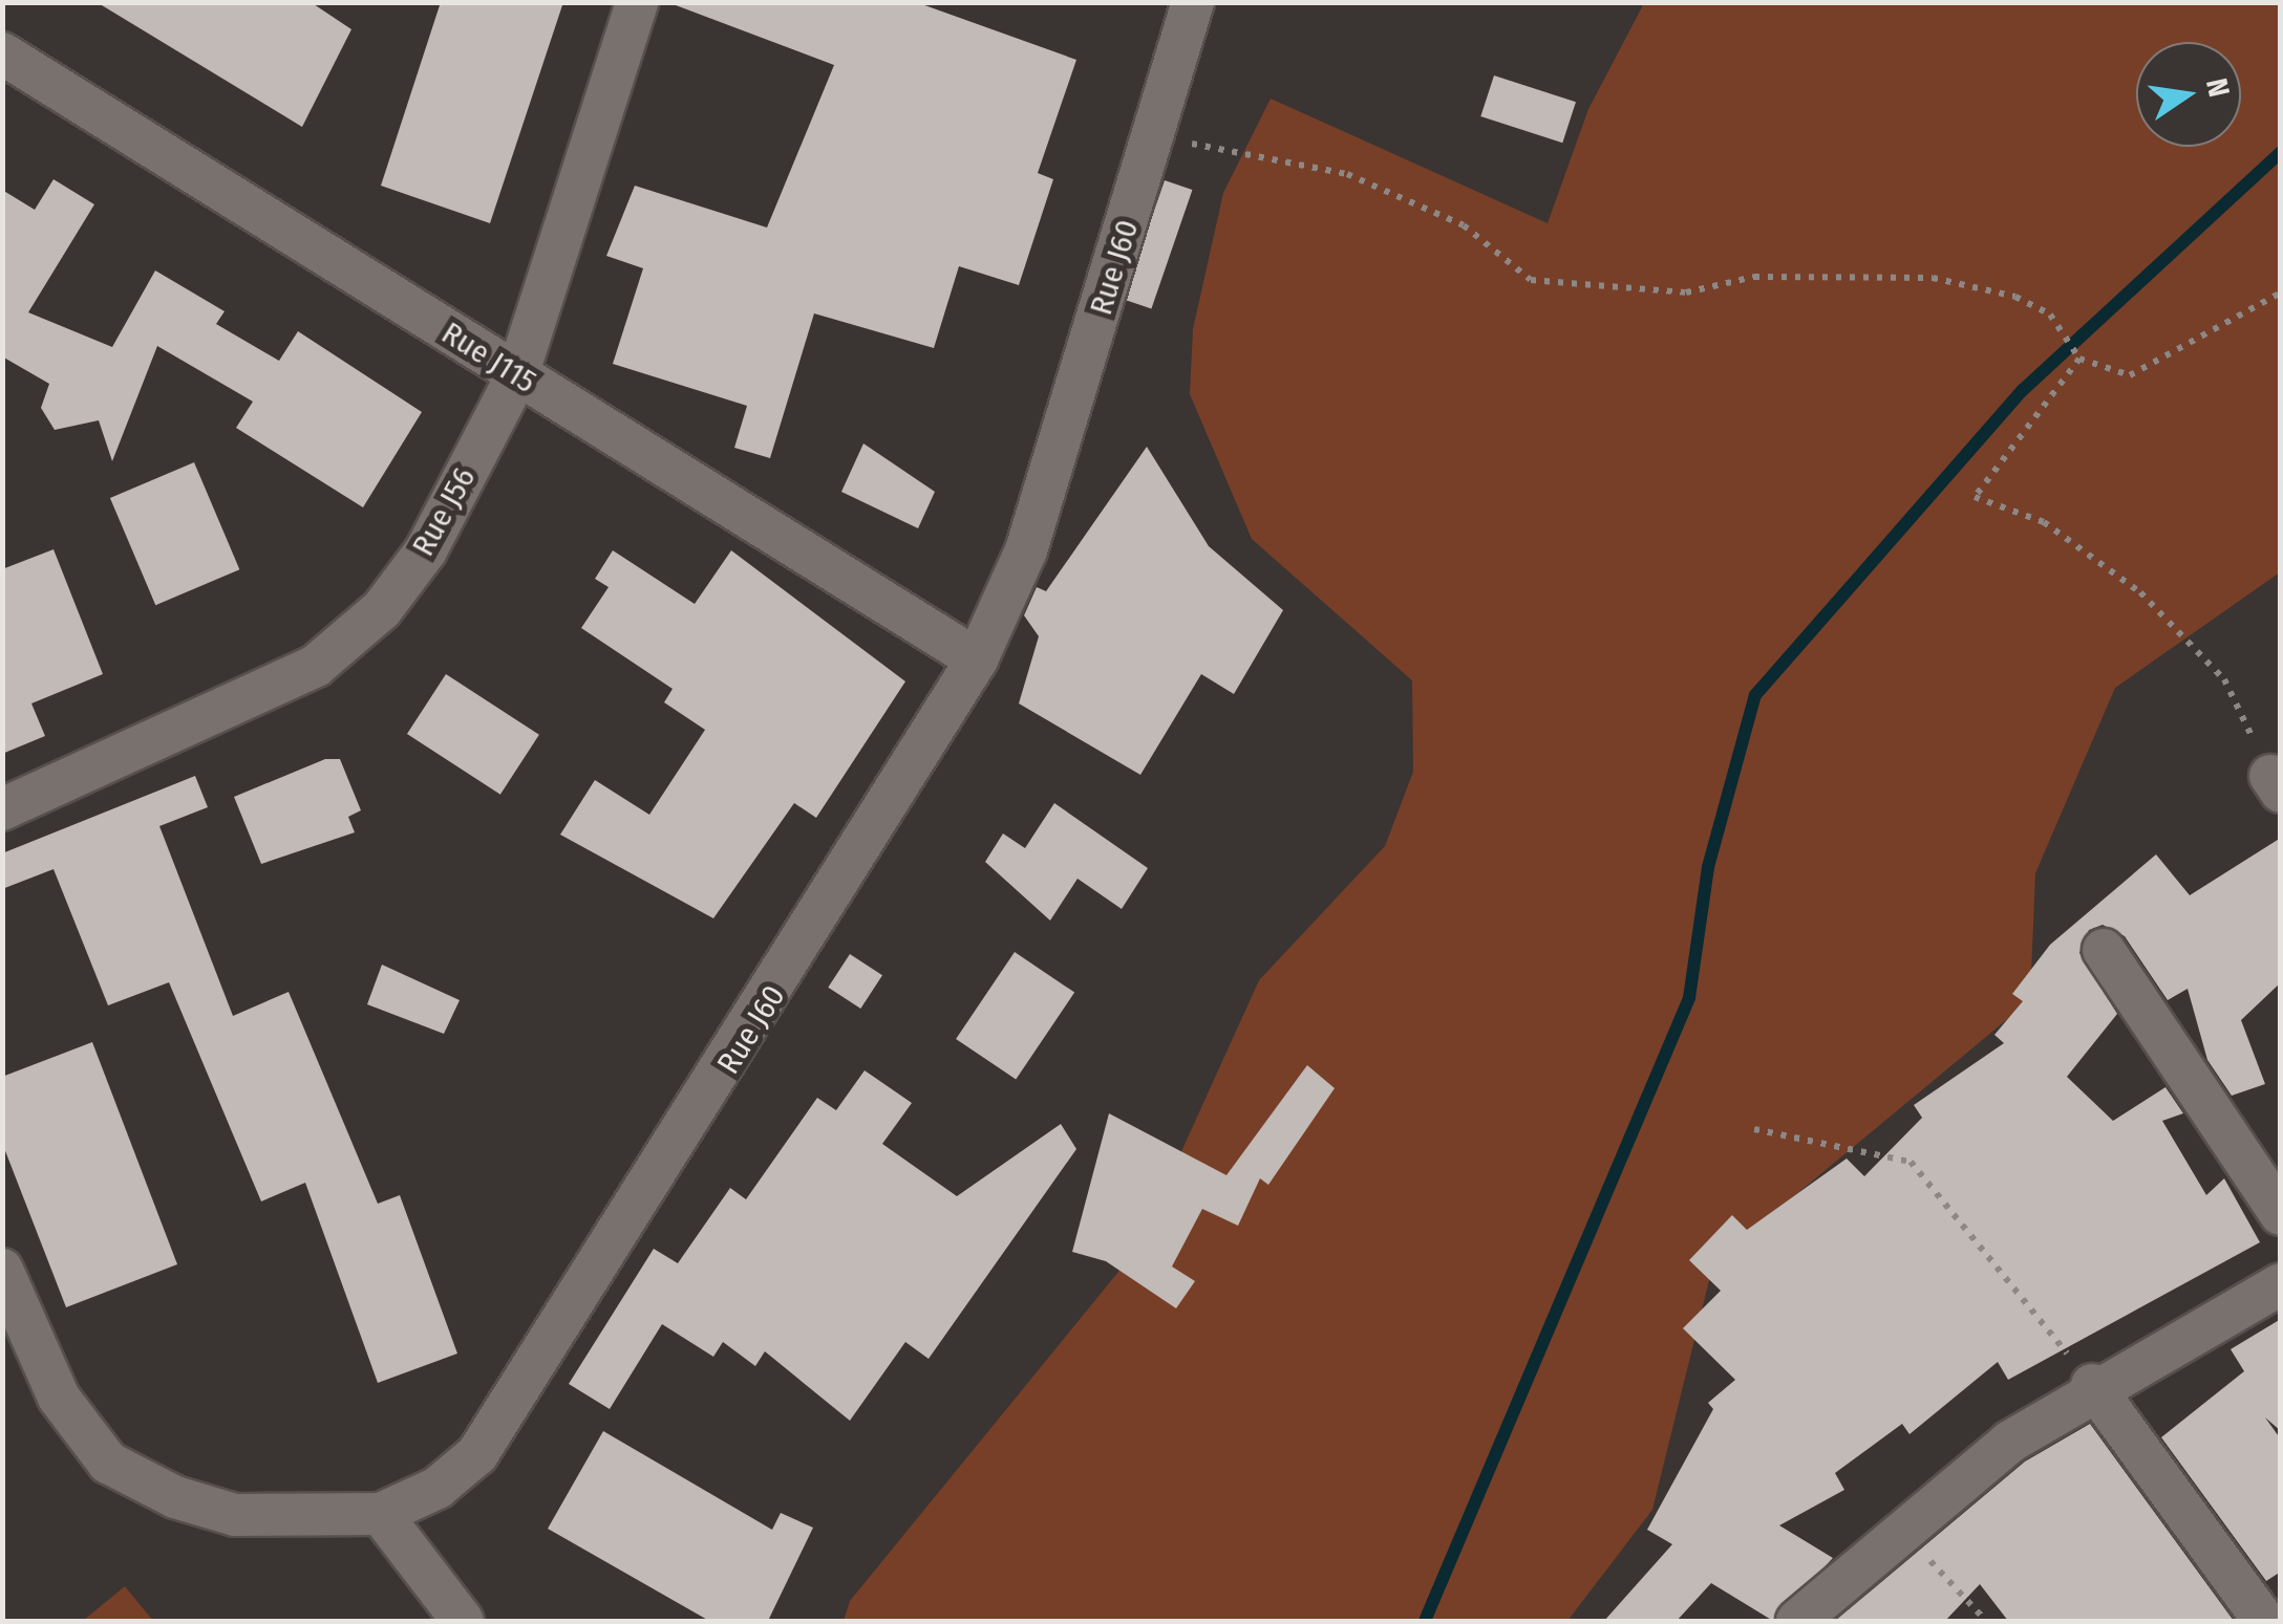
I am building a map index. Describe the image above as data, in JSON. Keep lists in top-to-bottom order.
{
  "streets": {
    "street": ["Rue J60", "Rue J115", "Rue J56"]
  },
  "crossings": [
    ["Rue J60", "Rue J115"],
    ["Rue J115", "Rue J56"]
  ],
  "north": "right"
}
